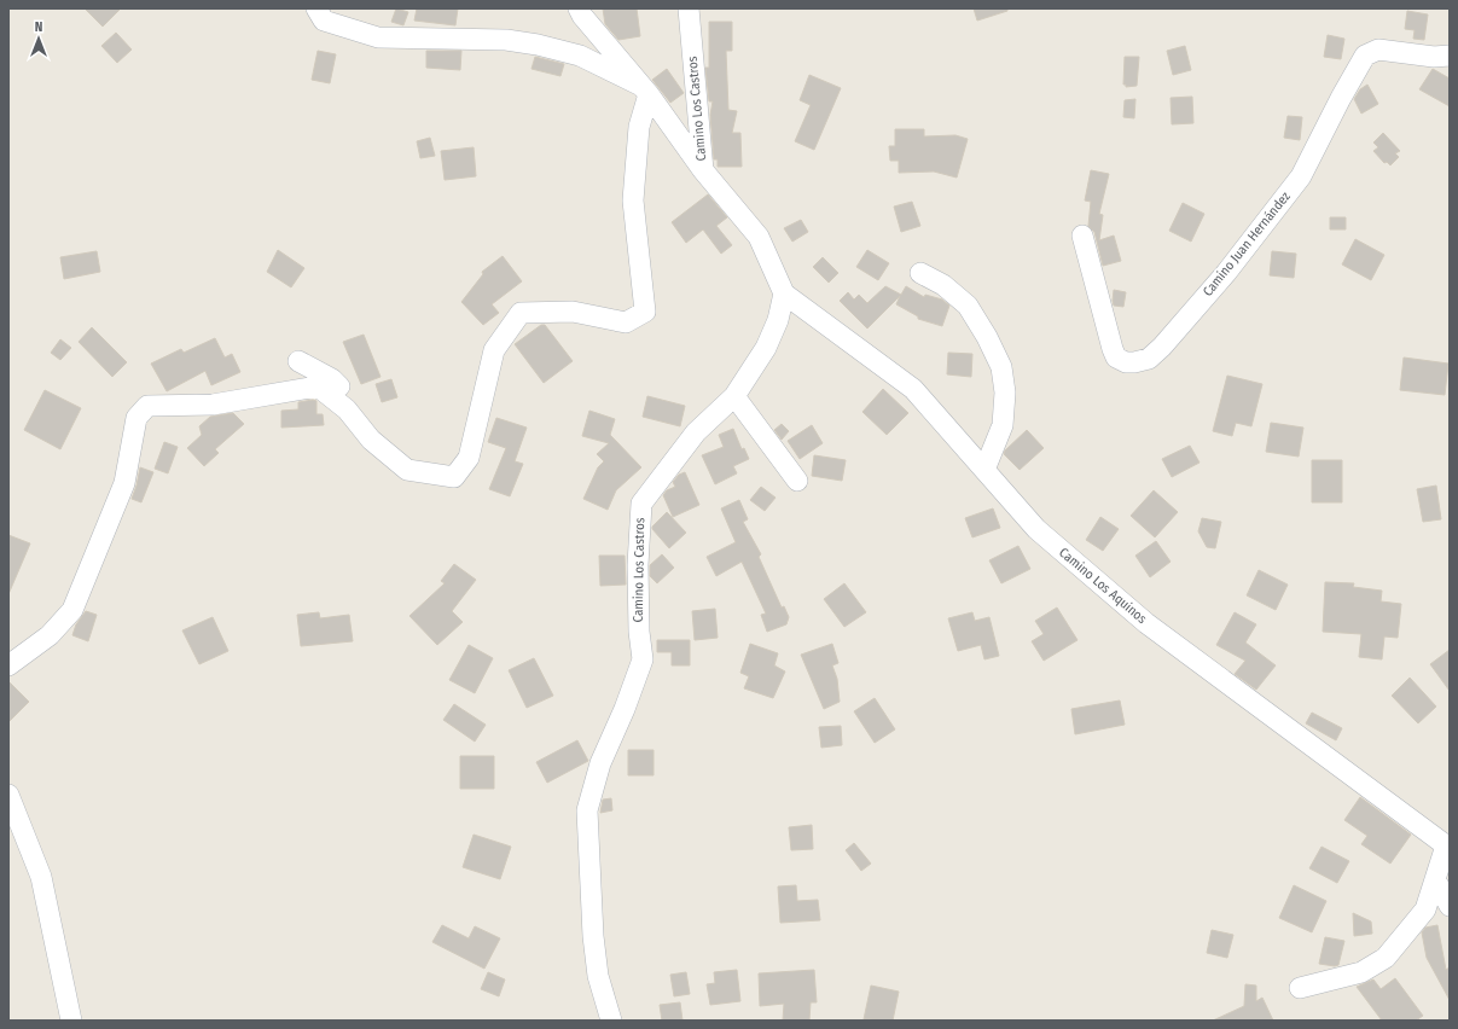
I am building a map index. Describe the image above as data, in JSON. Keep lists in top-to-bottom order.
{
  "streets": {
    "street": ["Camino Los Castros", "Camino Juan Hernández", "Camino Los Aquinos"]
  },
  "crossings": [
    ["Camino Los Castros", "Camino Los Aquinos"]
  ],
  "north": "top"
}
